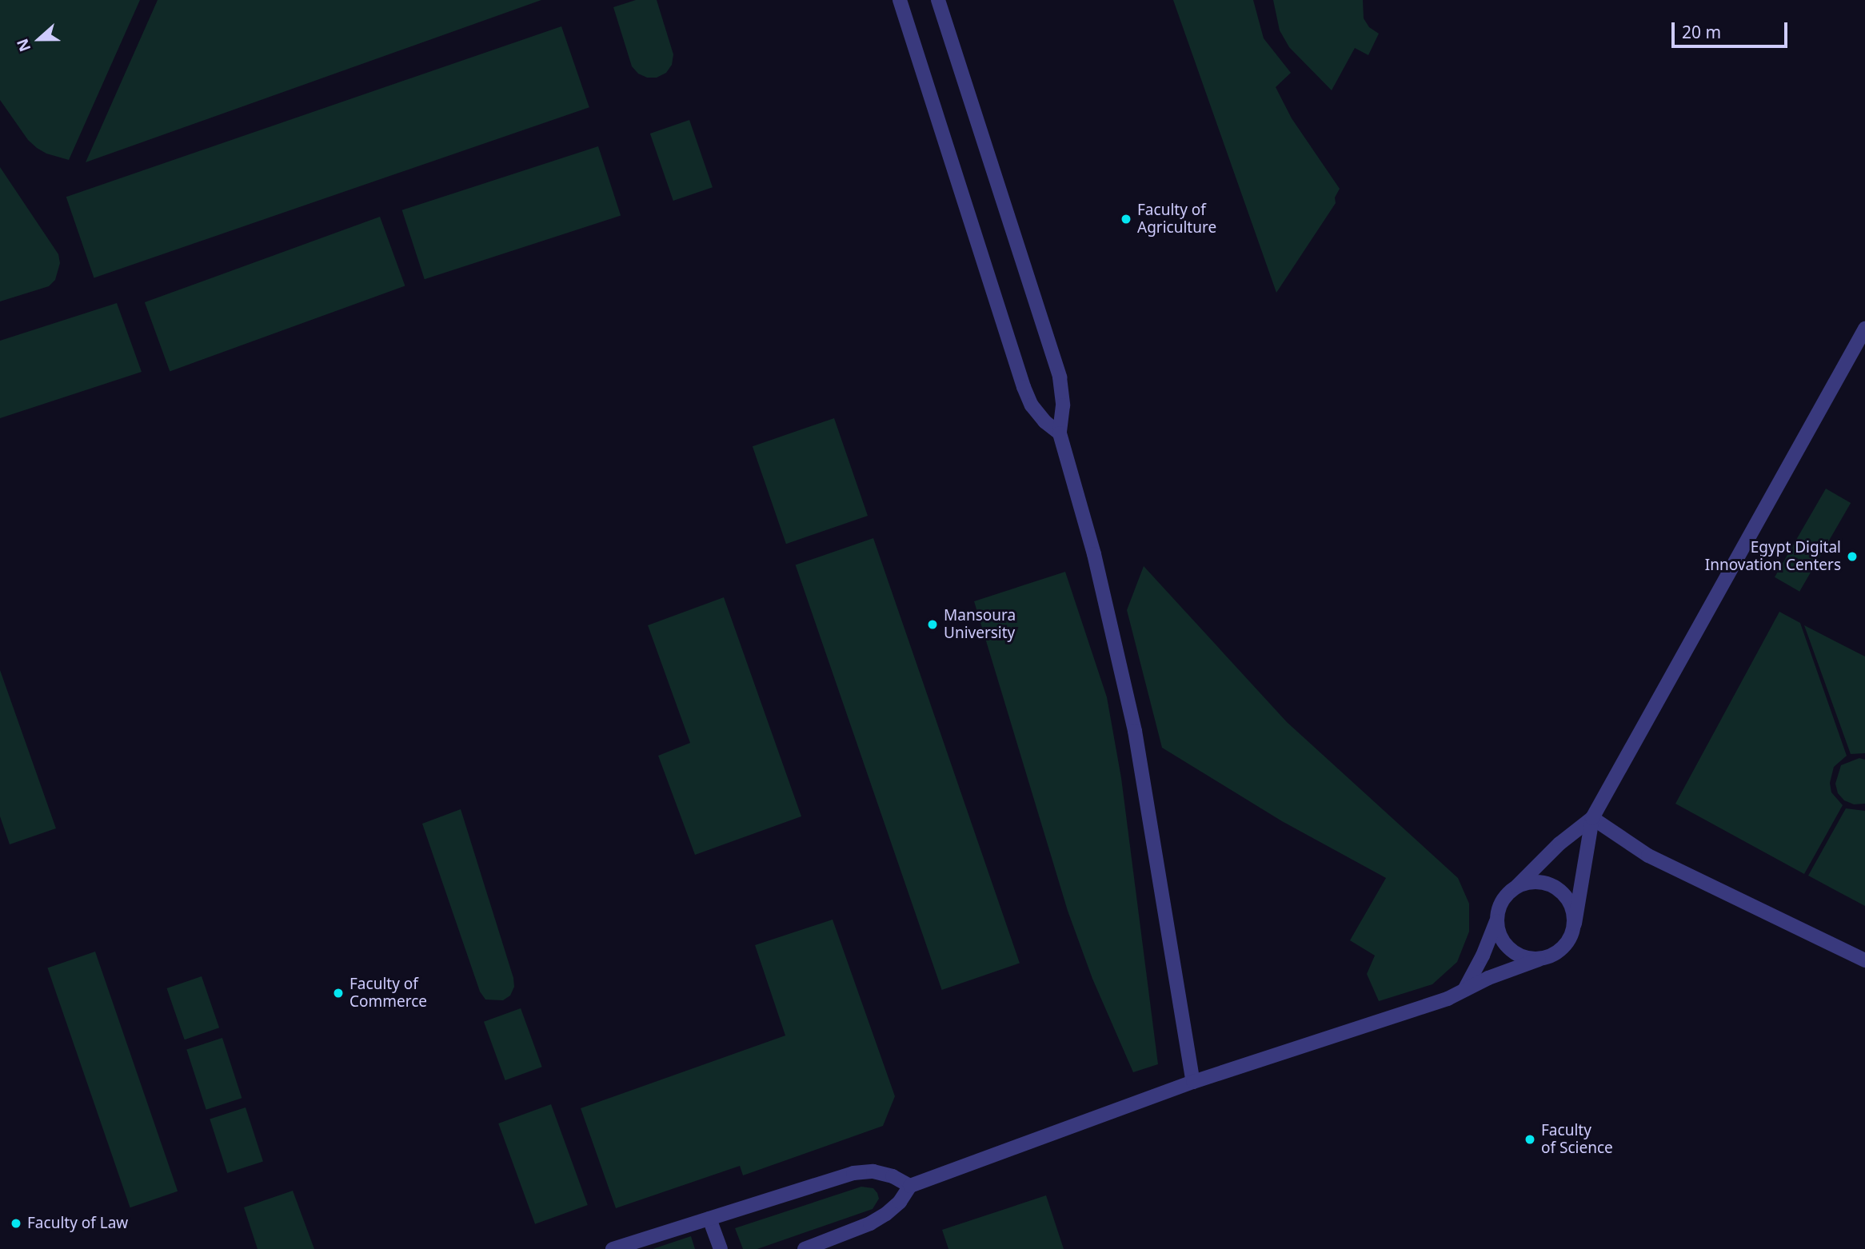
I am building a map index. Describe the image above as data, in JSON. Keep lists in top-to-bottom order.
{
  "places": [
    "Faculty of Agriculture",
    "Egypt Digital Innovation Centers",
    "Mansoura University",
    "Faculty of Commerce",
    "Faculty of Science",
    "Faculty of Law"
  ],
  "scale_bar": "20 m",
  "north": "left"
}
